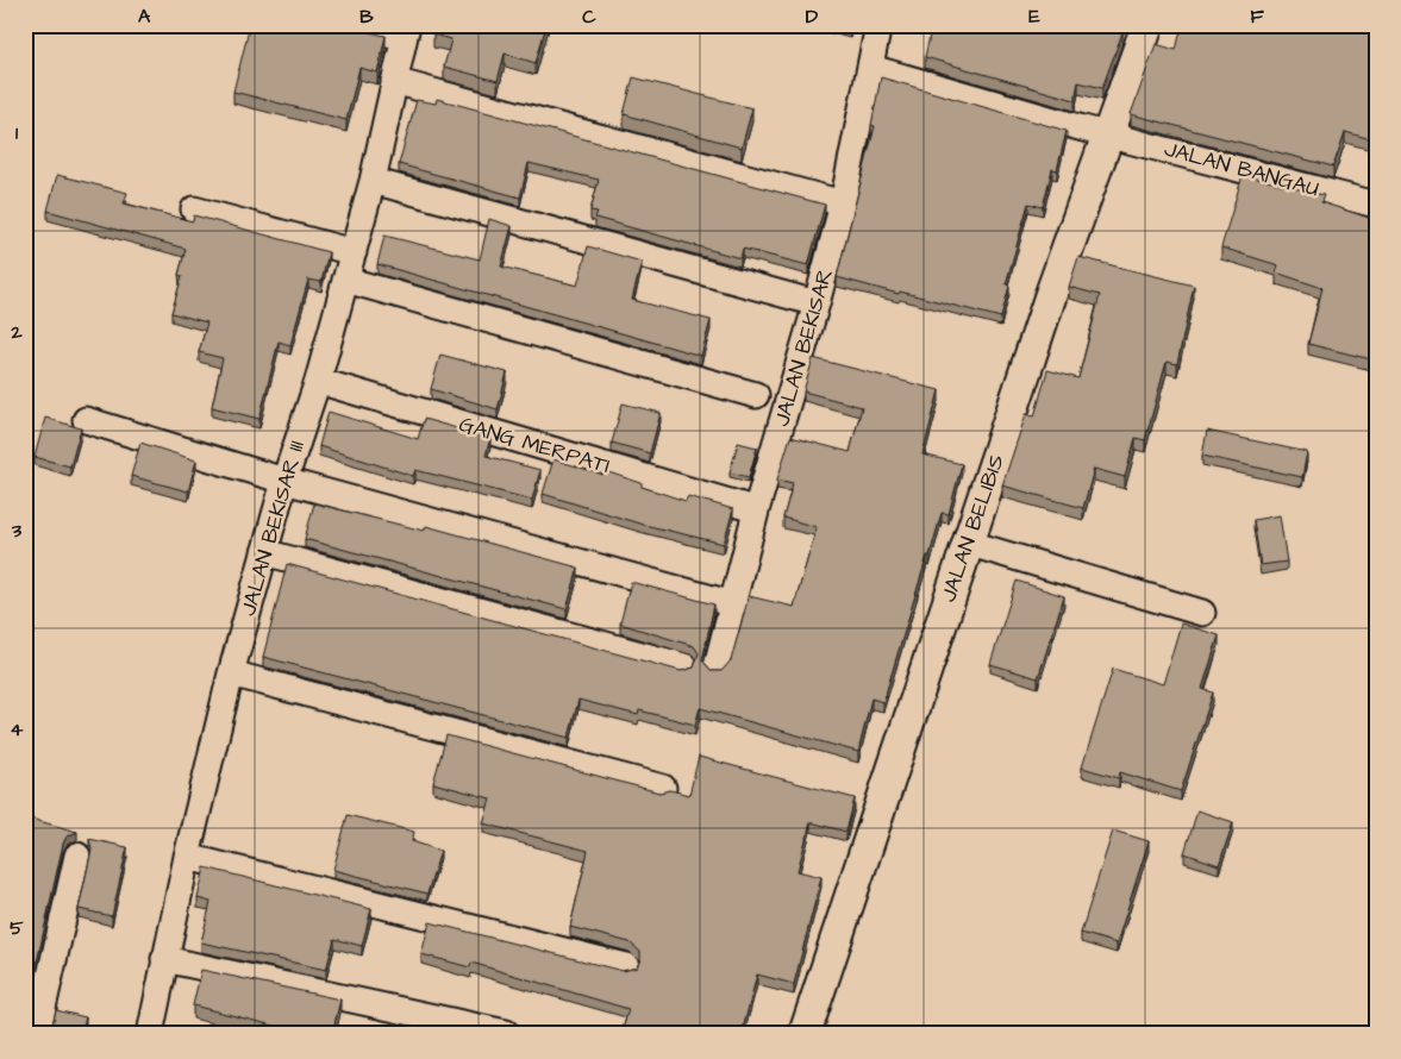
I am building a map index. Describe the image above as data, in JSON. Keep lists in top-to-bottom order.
{
  "streets": {
    "street": [
      "JALAN BANGAU",
      "JALAN BEKISAR",
      "GANG MERPATI",
      "JALAN BEKISAR III",
      "JALAN BELIBIS"
    ]
  },
  "crossings": [
    ["JALAN BANGAU", "JALAN BEKISAR"],
    ["JALAN BANGAU", "JALAN BELIBIS"],
    ["GANG MERPATI", "JALAN BEKISAR III"]
  ],
  "grid": {
    "columns": [
      "A",
      "B",
      "C",
      "D",
      "E",
      "F"
    ],
    "rows": [
      "1",
      "2",
      "3",
      "4",
      "5"
    ]
  }
}
